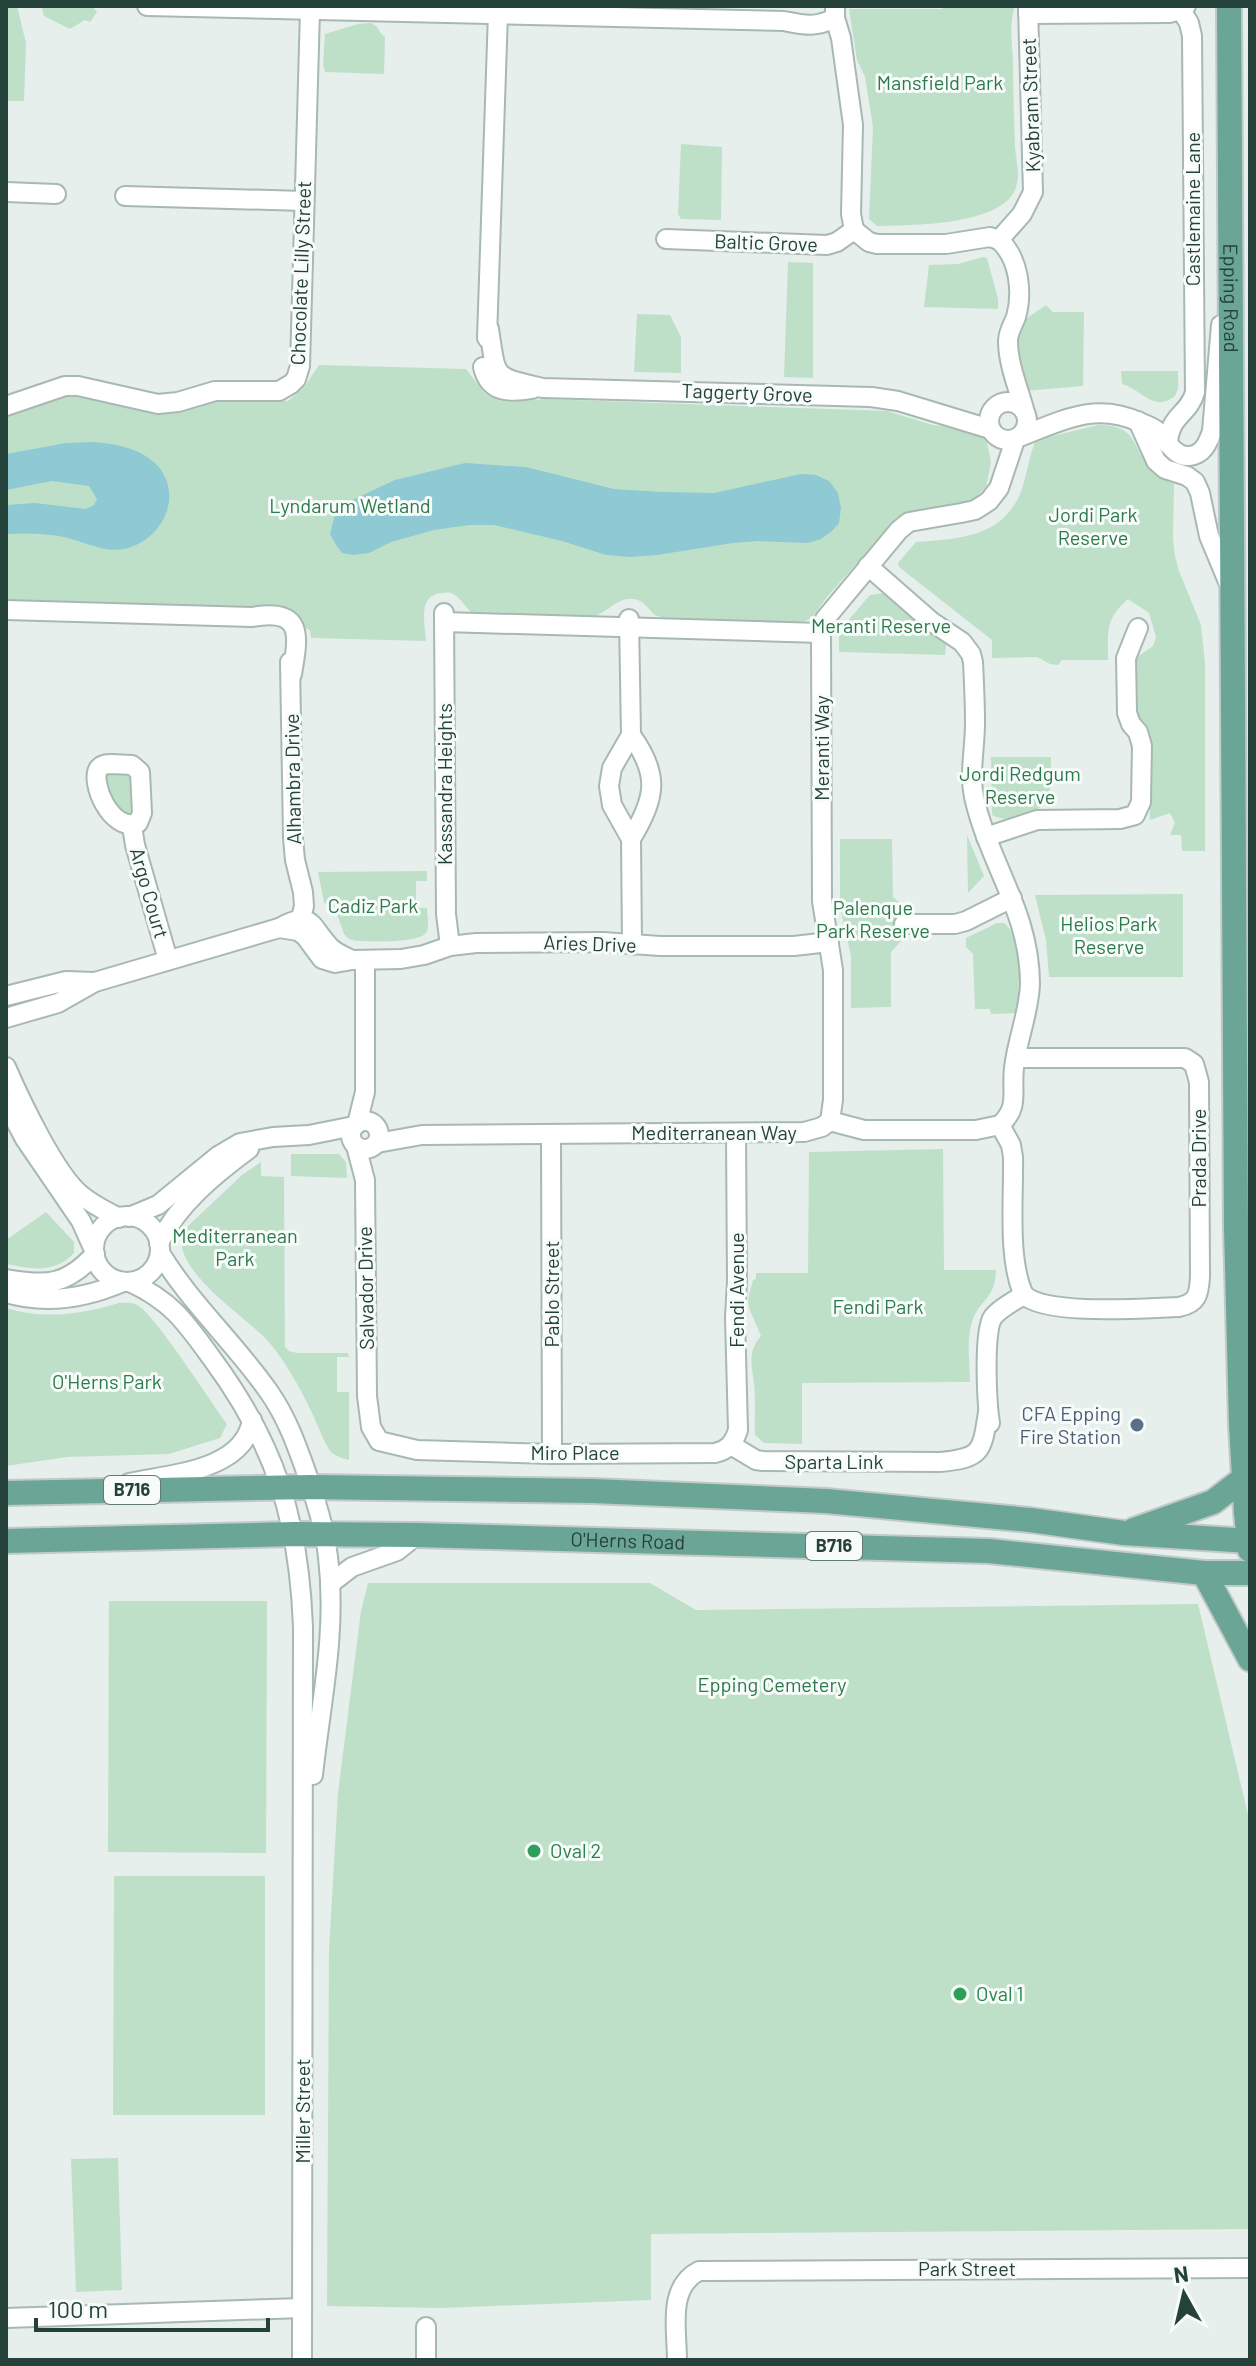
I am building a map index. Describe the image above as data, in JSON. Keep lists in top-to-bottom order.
{
  "streets": {
    "main road": ["Epping Road", "B716", "O'Herns Road"],
    "street": [
      "Kyabram Street",
      "Castlemaine Lane",
      "Baltic Grove",
      "Chocolate Lilly Street",
      "Taggerty Grove",
      "Meranti Way",
      "Alhambra Drive",
      "Kassandra Heights",
      "Argo Court",
      "Aries Drive",
      "Mediterranean Way",
      "Prada Drive",
      "Salvador Drive",
      "Fendi Avenue",
      "Pablo Street",
      "Miro Place",
      "Sparta Link",
      "Miller Street",
      "Park Street"
    ]
  },
  "crossings": [
    ["Epping Road", "B716"],
    ["Taggerty Grove", "Meranti Way"],
    ["Meranti Way", "Kassandra Heights"],
    ["Meranti Way", "Aries Drive"],
    ["Meranti Way", "Mediterranean Way"],
    ["Alhambra Drive", "Aries Drive"],
    ["Kassandra Heights", "Aries Drive"],
    ["Aries Drive", "Salvador Drive"],
    ["Mediterranean Way", "Salvador Drive"],
    ["Mediterranean Way", "Fendi Avenue"],
    ["Mediterranean Way", "Pablo Street"],
    ["Mediterranean Way", "Miller Street"],
    ["Prada Drive", "Sparta Link"],
    ["Salvador Drive", "Miro Place"],
    ["Fendi Avenue", "Miro Place"],
    ["Fendi Avenue", "Sparta Link"],
    ["Pablo Street", "Miro Place"],
    ["Miro Place", "Sparta Link"],
    ["B716", "Miller Street"],
    ["O'Herns Road", "Miller Street"]
  ],
  "parks": [
    "Mansfield Park",
    "Lyndarum Wetland",
    "Jordi Park Reserve",
    "Meranti Reserve",
    "Jordi Redgum Reserve",
    "Cadiz Park",
    "Palenque Park Reserve",
    "Helios Park Reserve",
    "Mediterranean Park",
    "Fendi Park",
    "O'Herns Park",
    "Epping Cemetery"
  ],
  "places": ["CFA Epping Fire Station", "Oval 2", "Oval 1"],
  "scale_bar": "100 m",
  "north": "top"
}
